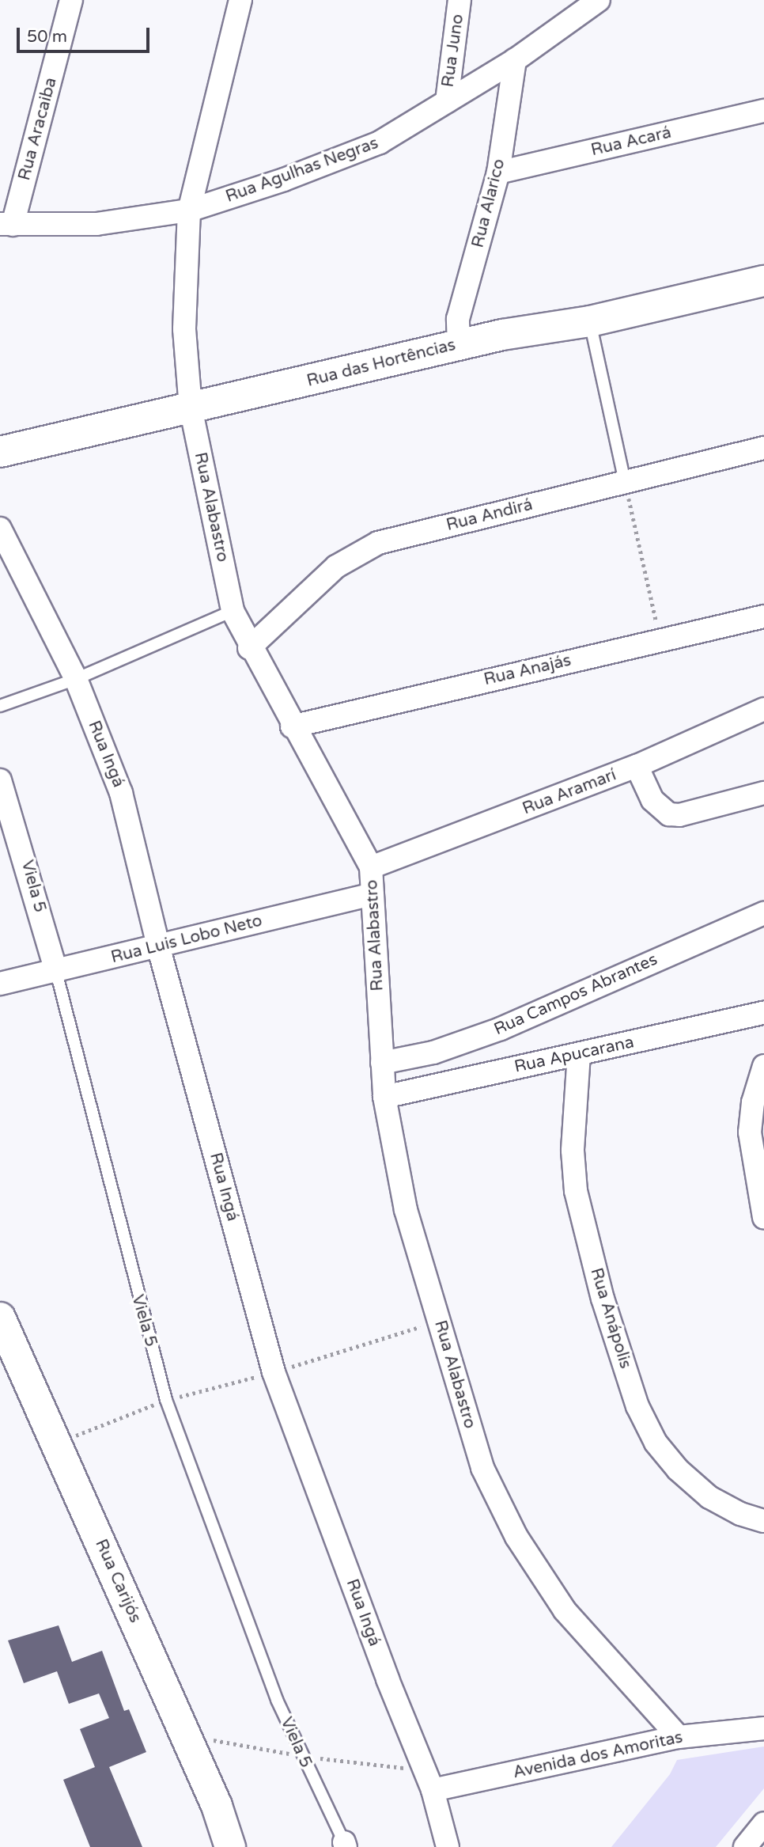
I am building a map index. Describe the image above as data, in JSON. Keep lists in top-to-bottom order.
{
  "streets": {
    "main road": ["Rua das Hortências", "Rua Carijós"],
    "street": [
      "Rua Juno",
      "Rua Aracaiba",
      "Rua Acará",
      "Rua Agulhas Negras",
      "Rua Alarico",
      "Rua Alabastro",
      "Rua Andirá",
      "Rua Anajás",
      "Rua Ingá",
      "Rua Aramarí",
      "Viela 5",
      "Rua Luis Lobo Neto",
      "Rua Campos Abrantes",
      "Rua Apucarana",
      "Rua Anápolis",
      "Avenida dos Amoritas"
    ]
  },
  "crossings": [
    ["Rua Juno", "Rua Agulhas Negras"],
    ["Rua Aracaiba", "Rua Agulhas Negras"],
    ["Rua Acará", "Rua Alarico"],
    ["Rua Agulhas Negras", "Rua Alarico"],
    ["Rua Agulhas Negras", "Rua Alabastro"],
    ["Rua Alarico", "Rua das Hortências"],
    ["Rua das Hortências", "Rua Alabastro"],
    ["Rua Alabastro", "Rua Andirá"],
    ["Rua Alabastro", "Rua Anajás"],
    ["Rua Alabastro", "Rua Aramarí"],
    ["Rua Alabastro", "Rua Luis Lobo Neto"],
    ["Rua Alabastro", "Rua Campos Abrantes"],
    ["Rua Alabastro", "Rua Apucarana"],
    ["Rua Alabastro", "Avenida dos Amoritas"],
    ["Rua Ingá", "Rua Luis Lobo Neto"],
    ["Rua Ingá", "Avenida dos Amoritas"],
    ["Viela 5", "Rua Luis Lobo Neto"],
    ["Rua Apucarana", "Rua Anápolis"]
  ],
  "scale_bar": "50 m"
}
